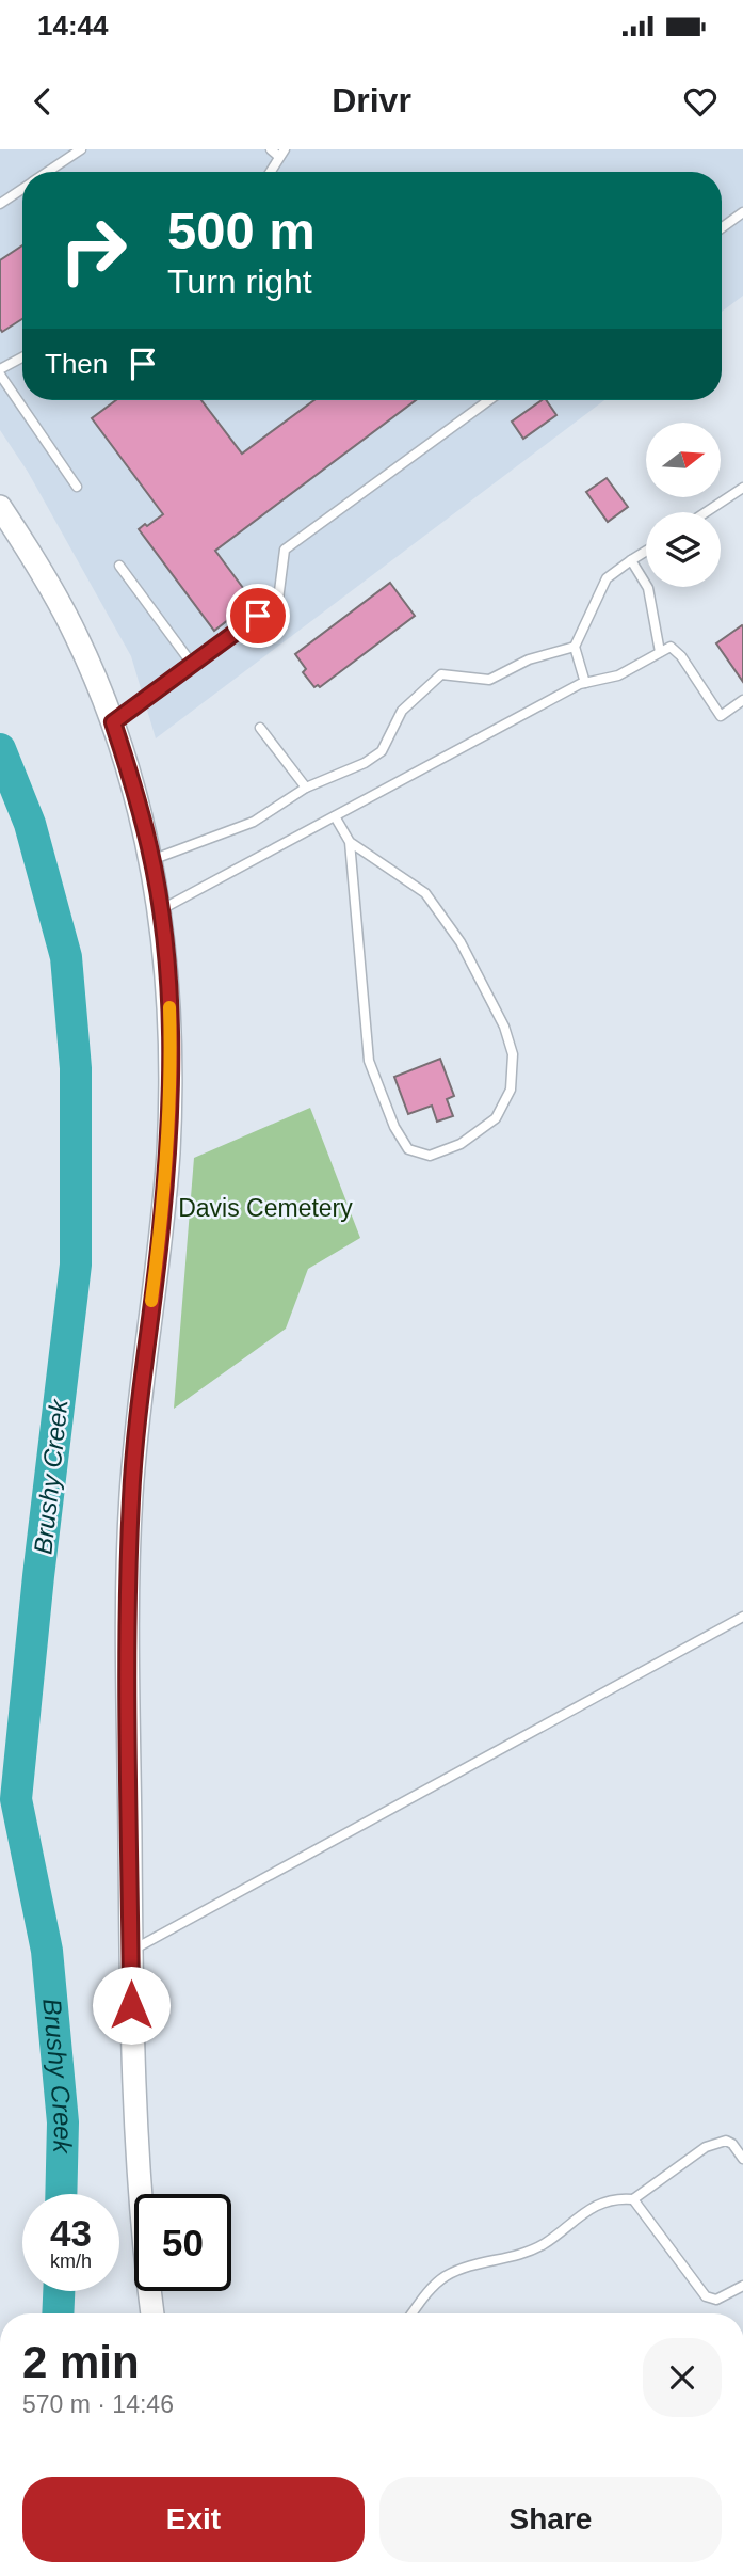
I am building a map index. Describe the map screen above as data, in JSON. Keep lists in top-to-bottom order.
{
  "water": ["Brushy Creek"],
  "parks": ["Davis Cemetery"],
  "north": "right",
  "page": {
    "status": "14:44",
    "header": "Drivr",
    "turn": ["500 m", "Turn right"],
    "then": "Then",
    "speed": "43 km/h",
    "limit": "50",
    "heading": ["2 min", "570 m · 14:46"],
    "buttons": ["Exit", "Share"]
  }
}
